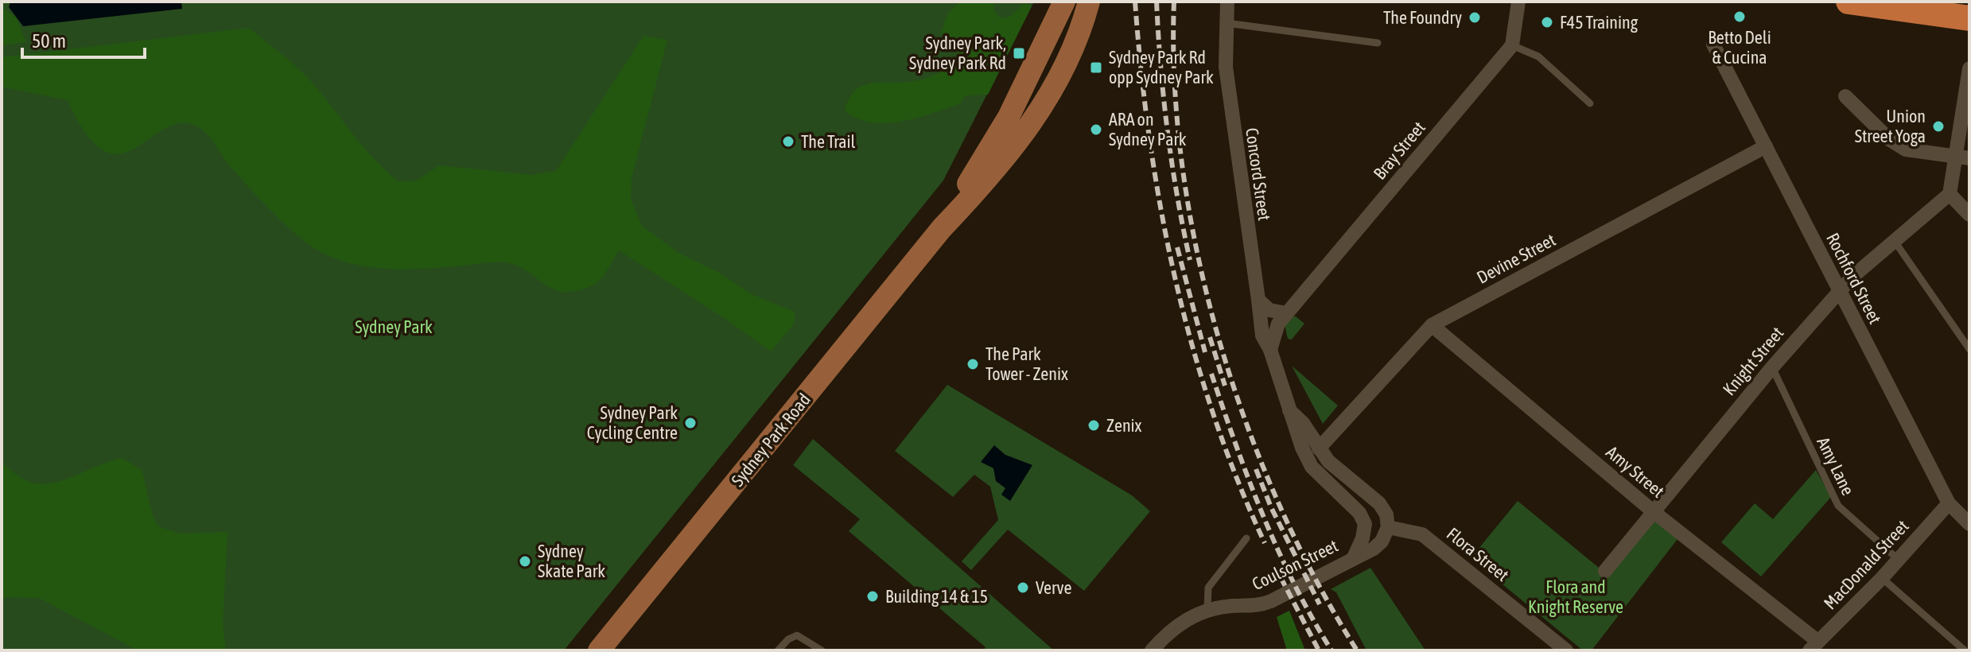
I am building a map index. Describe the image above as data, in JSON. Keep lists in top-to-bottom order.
{
  "streets": {
    "main road": ["Sydney Park Road"],
    "street": [
      "Bray Street",
      "Concord Street",
      "Devine Street",
      "Rochford Street",
      "Knight Street",
      "Amy Street",
      "Flora Street",
      "Coulson Street",
      "MacDonald Street"
    ],
    "lane": ["Amy Lane"]
  },
  "crossings": [
    ["Bray Street", "Concord Street"],
    ["Bray Street", "Coulson Street"],
    ["Concord Street", "Coulson Street"],
    ["Devine Street", "Rochford Street"],
    ["Devine Street", "Amy Street"],
    ["Devine Street", "Coulson Street"],
    ["Rochford Street", "Knight Street"],
    ["Rochford Street", "MacDonald Street"],
    ["Knight Street", "Amy Lane"],
    ["Knight Street", "Amy Street"],
    ["Amy Lane", "MacDonald Street"],
    ["Amy Street", "MacDonald Street"],
    ["Flora Street", "Coulson Street"]
  ],
  "parks": ["Sydney Park", "Flora and Knight Reserve"],
  "places": {
    "other": [
      "Betto Deli & Cucina",
      "The Foundry",
      "F45 Training",
      "Union Street Yoga",
      "ARA on Sydney Park",
      "The Trail",
      "The Park Tower - Zenix",
      "Sydney Park Cycling Centre",
      "Zenix",
      "Sydney Skate Park",
      "Verve",
      "Building 14 & 15"
    ],
    "transit": ["Sydney Park, Sydney Park Rd", "Sydney Park Rd opp Sydney Park"]
  },
  "scale_bar": "50 m"
}
